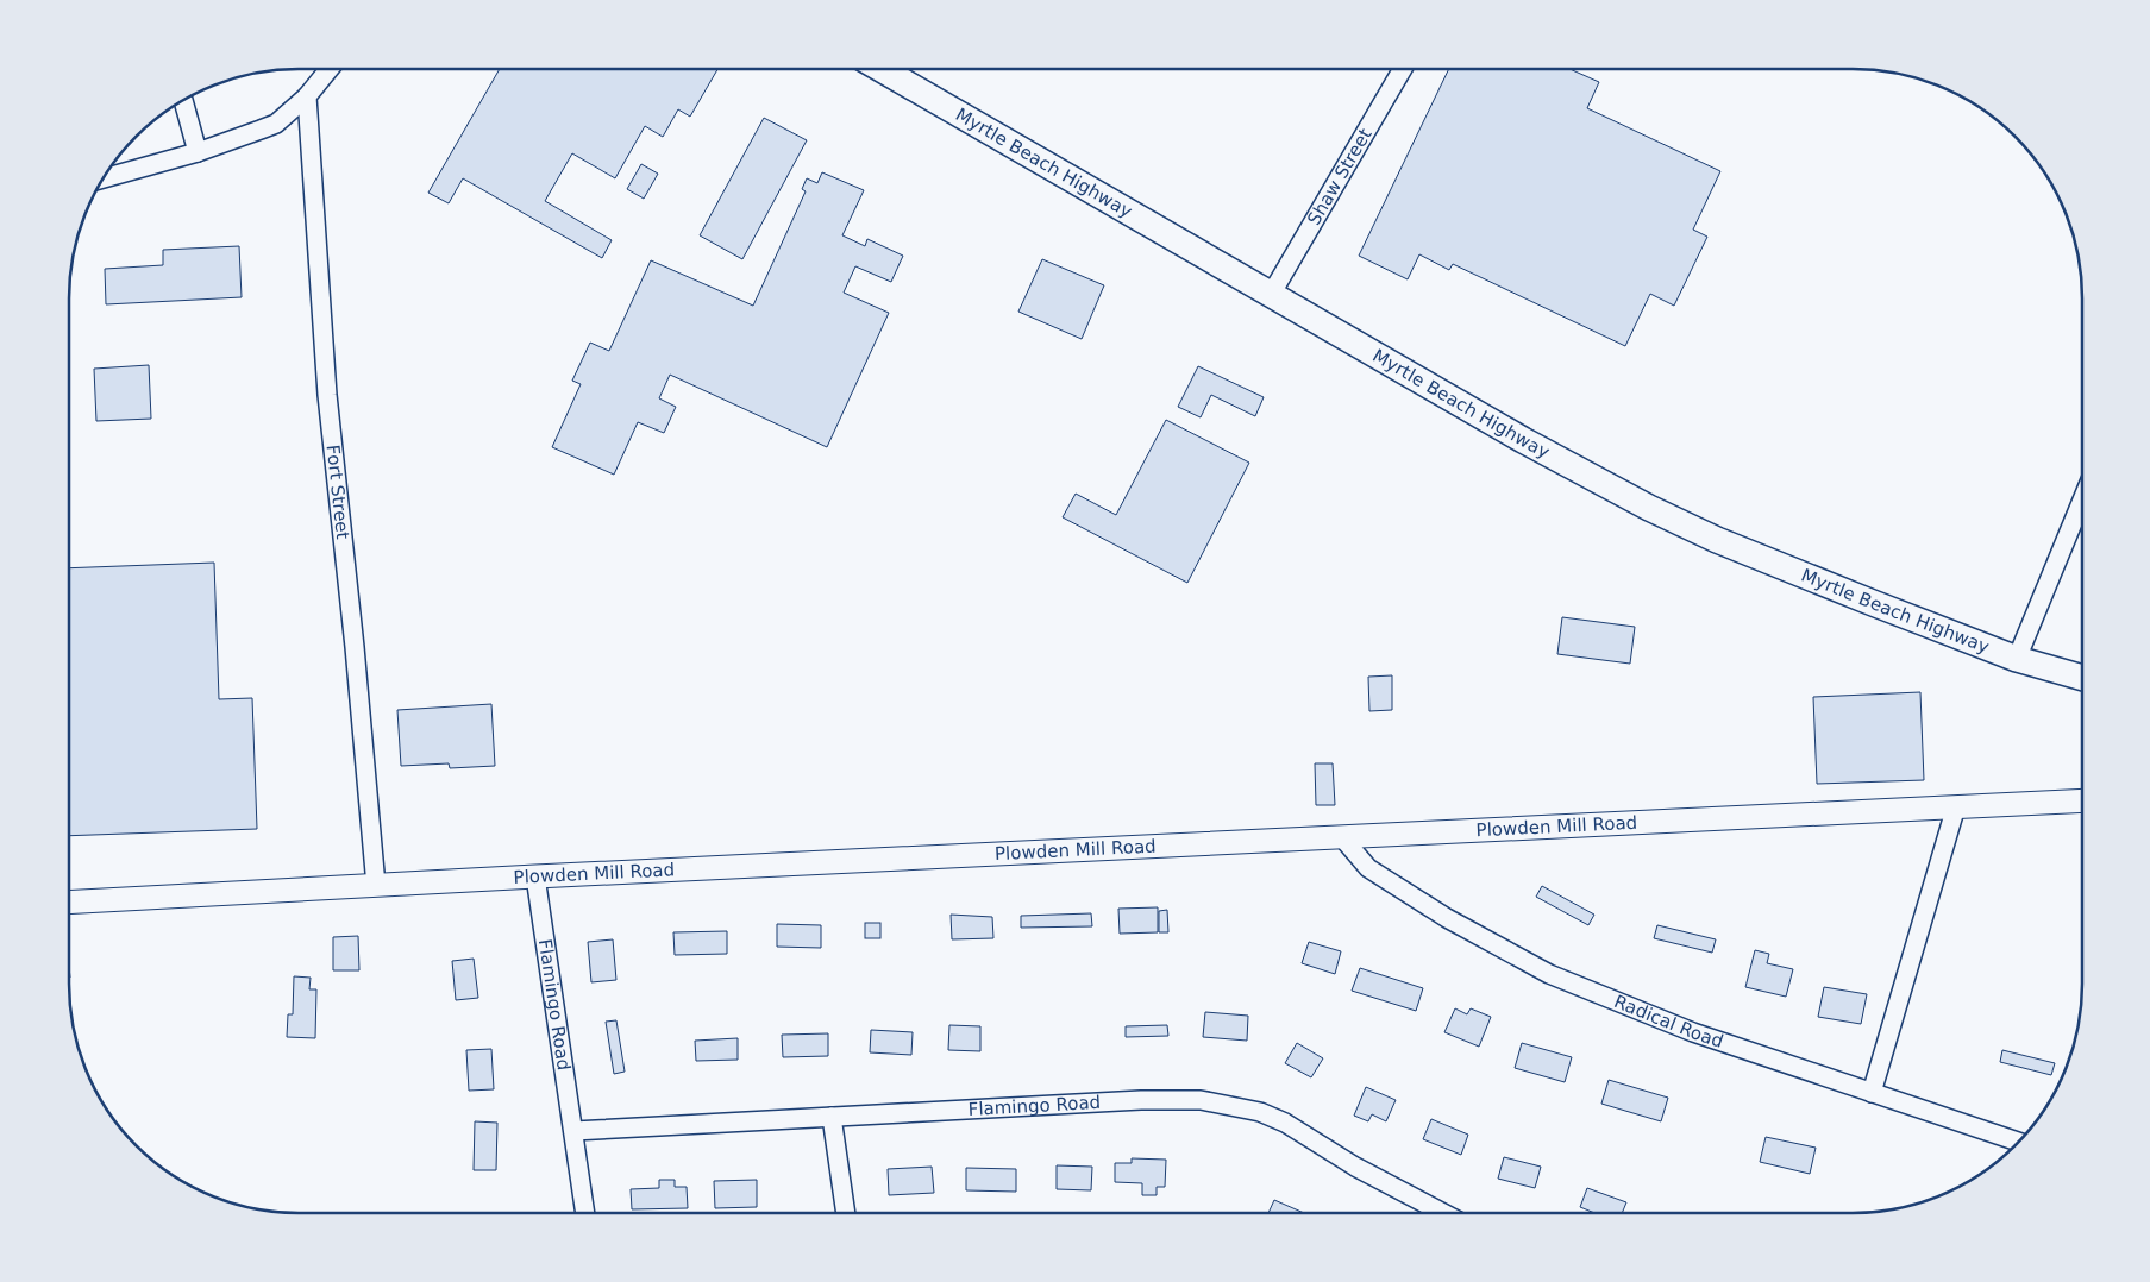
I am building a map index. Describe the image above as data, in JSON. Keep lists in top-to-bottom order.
{
  "streets": {
    "main road": ["Myrtle Beach Highway"],
    "street": [
      "Shaw Street",
      "Fort Street",
      "Plowden Mill Road",
      "Flamingo Road",
      "Radical Road"
    ]
  },
  "crossings": [
    ["Myrtle Beach Highway", "Shaw Street"],
    ["Fort Street", "Plowden Mill Road"],
    ["Plowden Mill Road", "Flamingo Road"],
    ["Plowden Mill Road", "Radical Road"]
  ]
}
